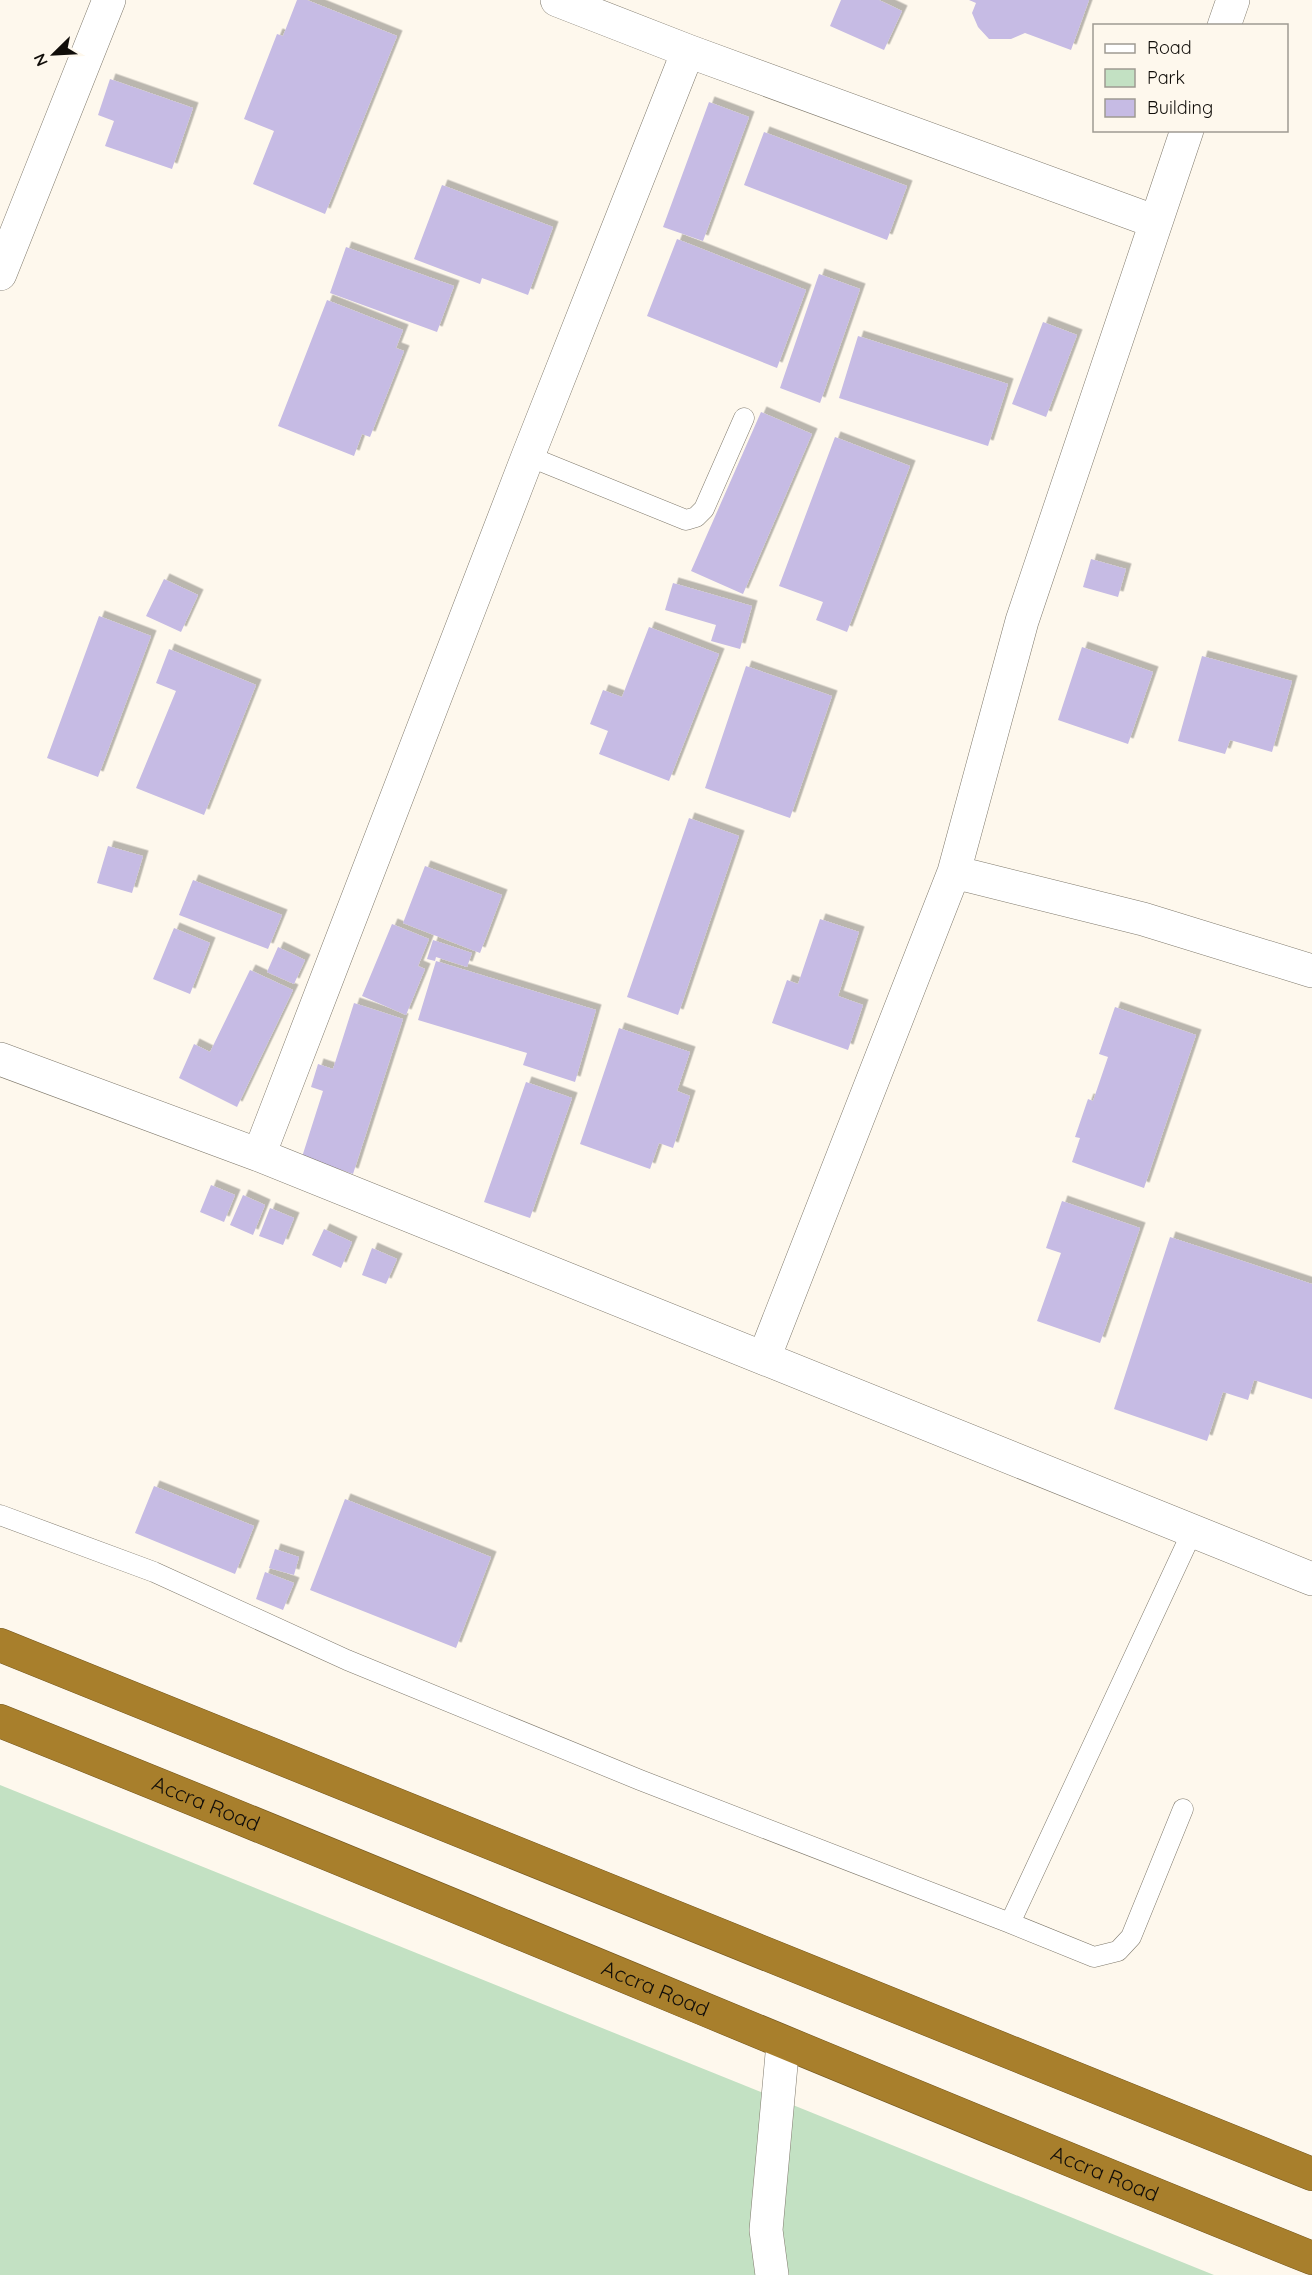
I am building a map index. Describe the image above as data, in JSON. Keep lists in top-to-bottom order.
{
  "streets": {
    "highway": ["Accra Road"]
  },
  "legend": ["Road", "Park", "Building"],
  "north": "bottom left"
}
